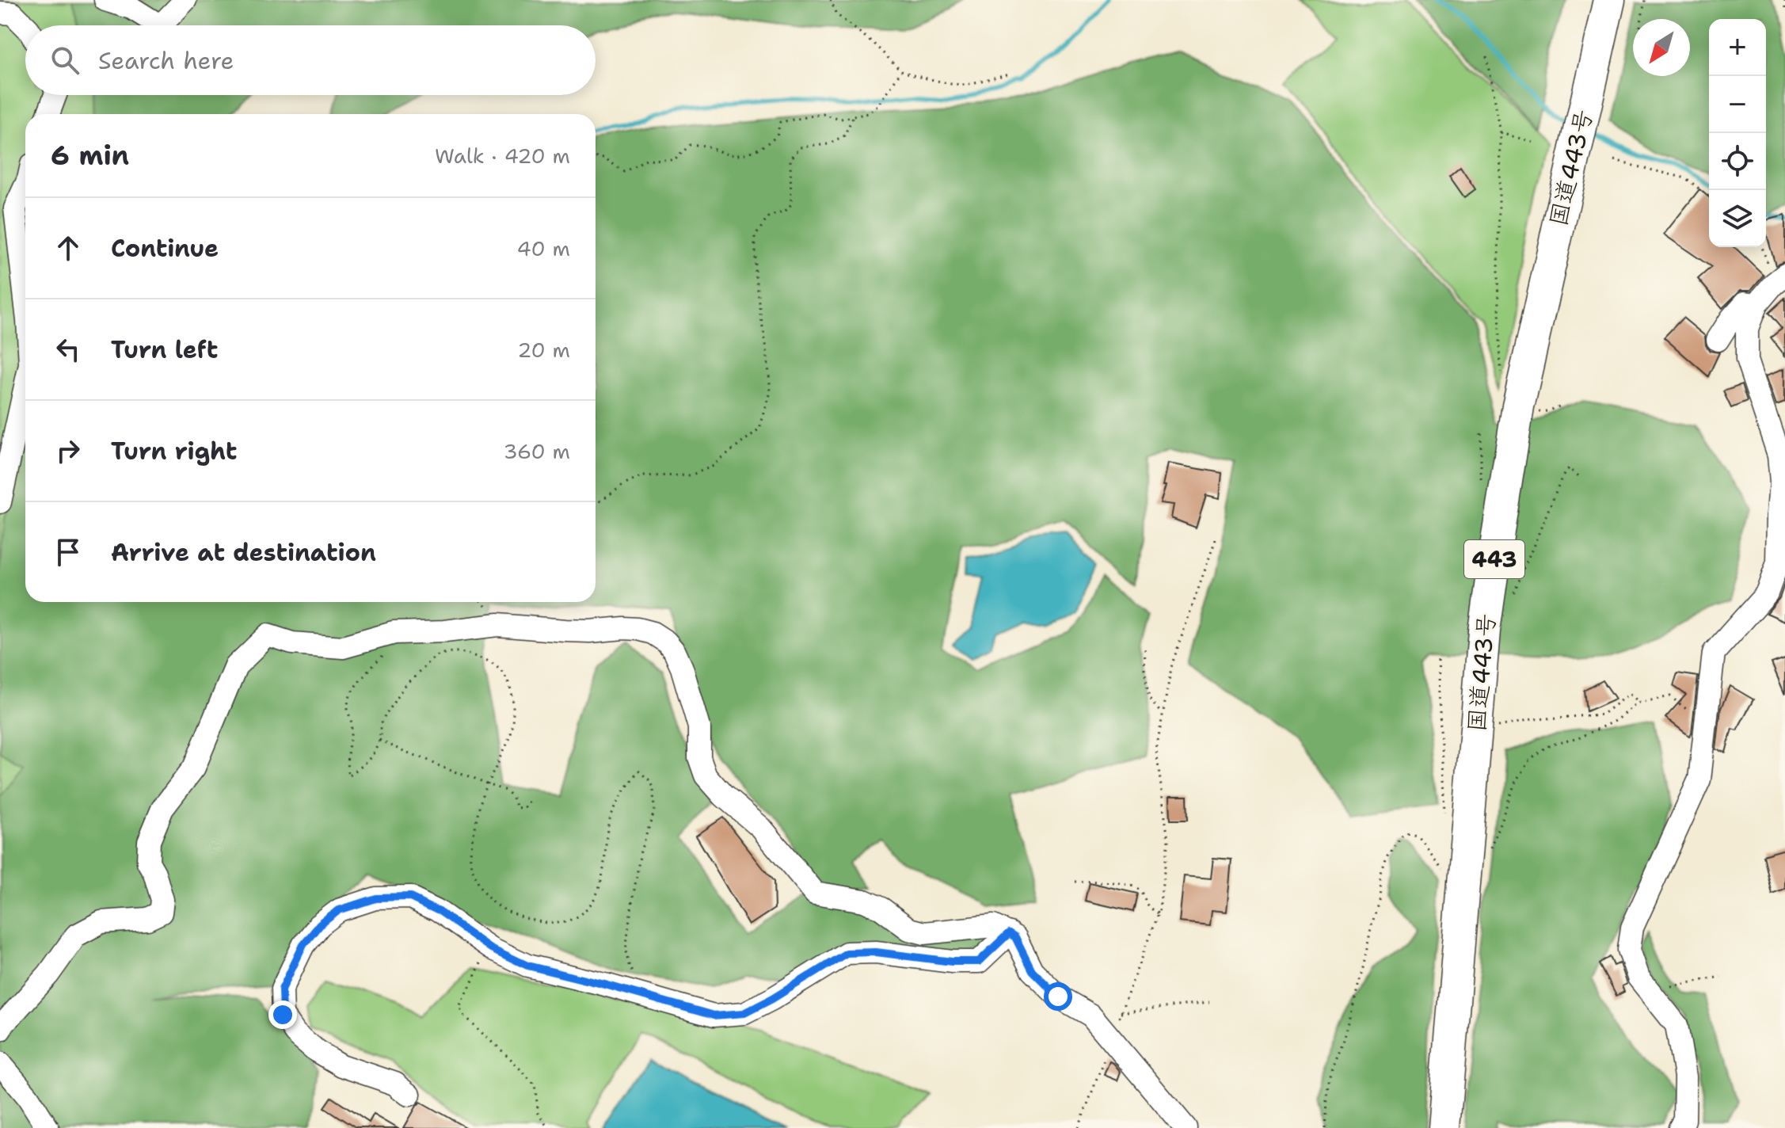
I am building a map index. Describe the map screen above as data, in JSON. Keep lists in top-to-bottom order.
{
  "streets": {
    "highway": ["国道443号", "443"]
  },
  "north": "bottom left",
  "page": {
    "map_buttons": ["+", "−"],
    "search": "Search here",
    "heading": ["6 min", "Walk · 420 m"],
    "list": [
      ["Continue", "40 m"],
      ["Turn left", "20 m"],
      ["Turn right", "360 m"],
      "Arrive at destination"
    ]
  }
}
